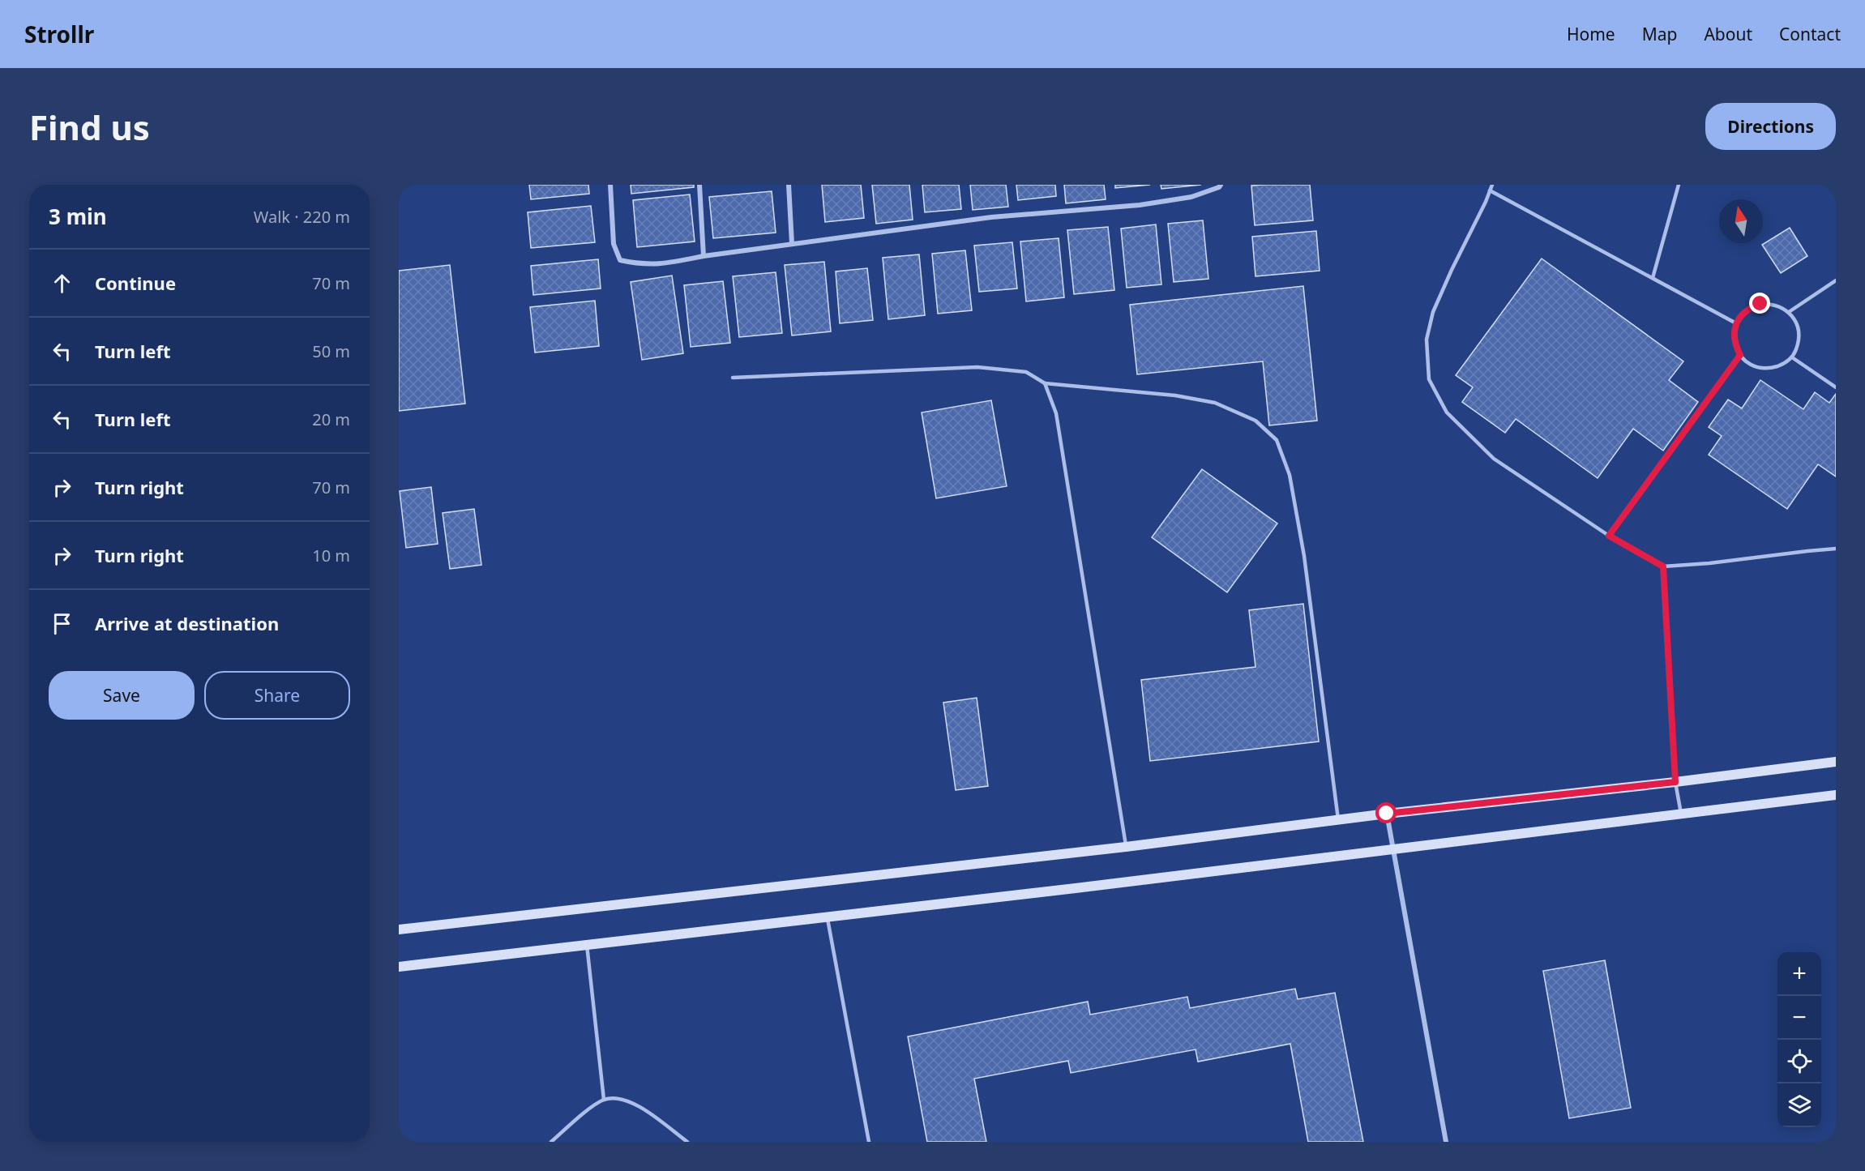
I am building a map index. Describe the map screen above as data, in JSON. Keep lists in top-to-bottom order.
{
  "north": "top",
  "page": {
    "header": "Strollr",
    "nav": [
      "Home",
      "Map",
      "About",
      "Contact"
    ],
    "buttons": [
      "Directions",
      ["Save", "Share"]
    ],
    "title": "Find us",
    "heading": ["3 min", "Walk · 220 m"],
    "list": [
      ["Continue", "70 m"],
      ["Turn left", "50 m"],
      ["Turn left", "20 m"],
      ["Turn right", "70 m"],
      ["Turn right", "10 m"],
      "Arrive at destination"
    ],
    "map_buttons": ["+", "−"]
  }
}
